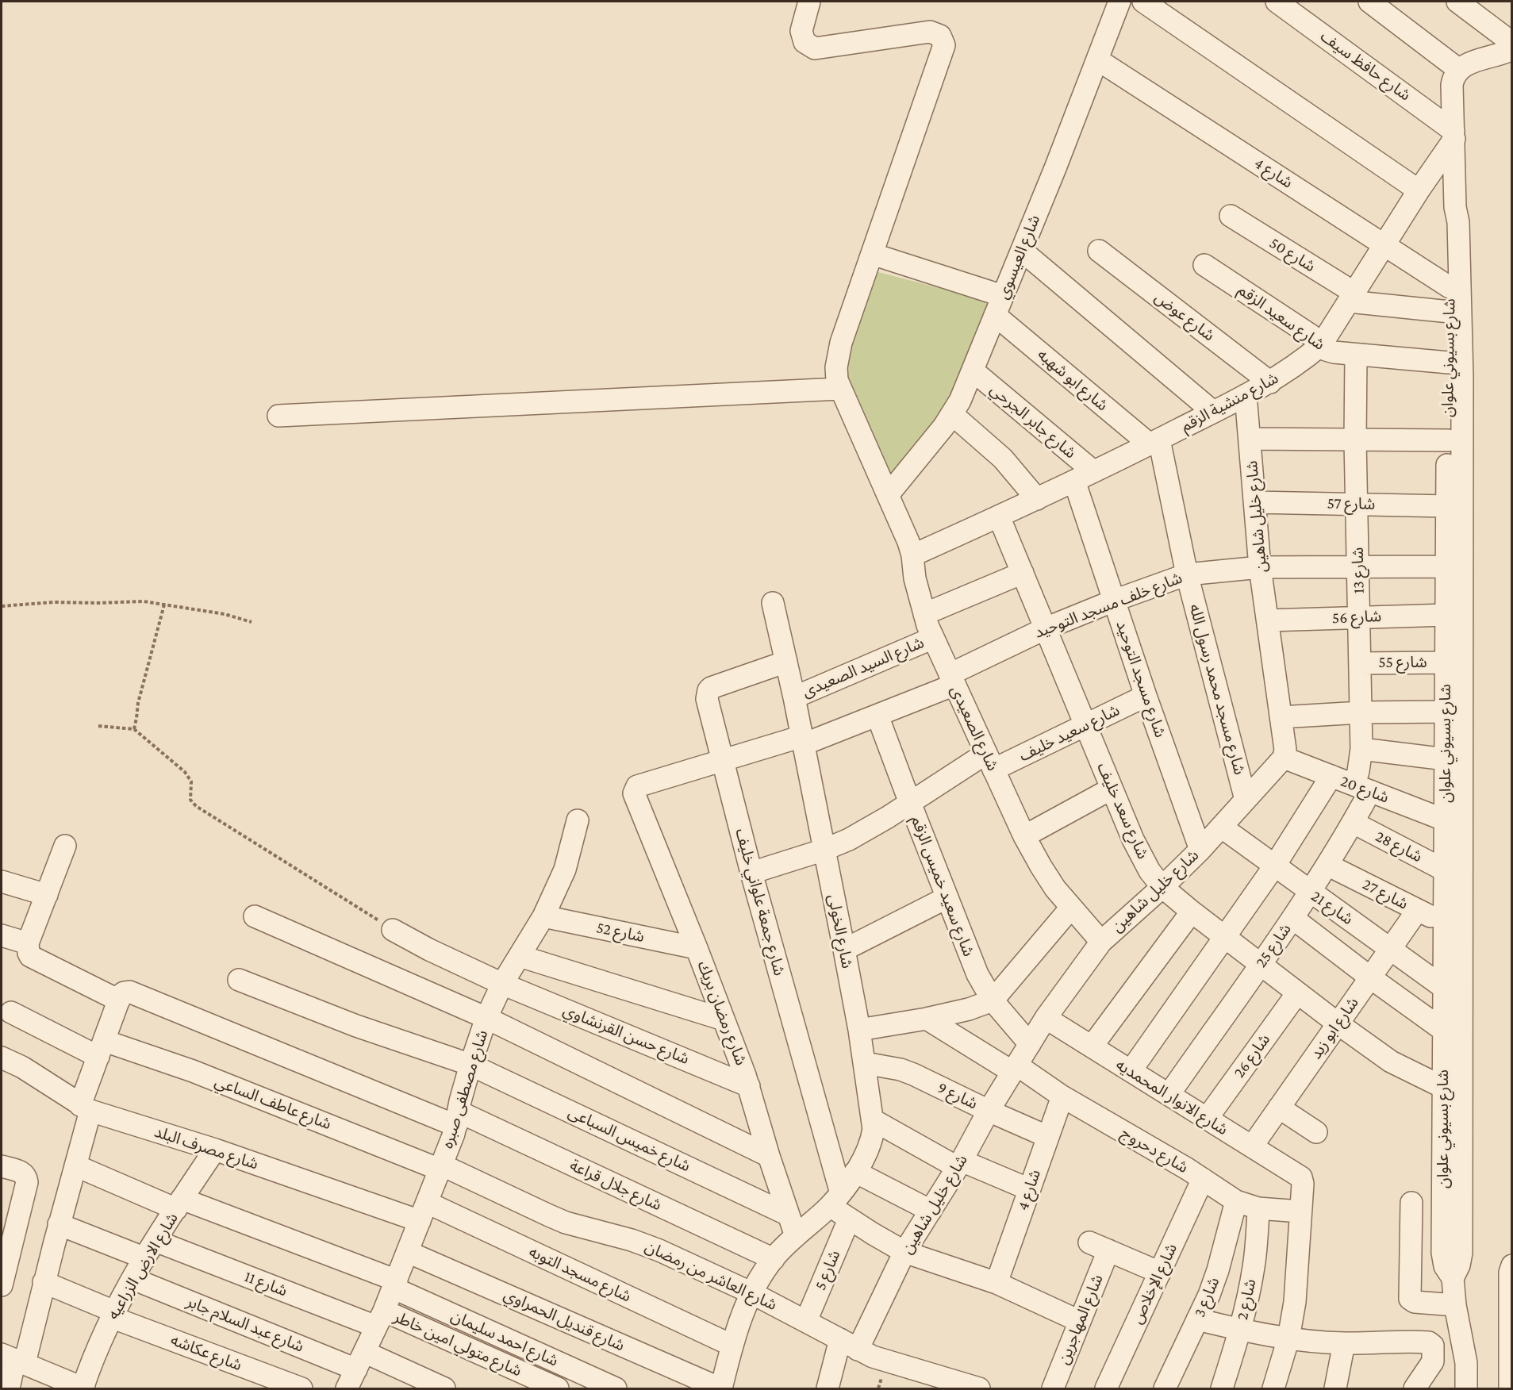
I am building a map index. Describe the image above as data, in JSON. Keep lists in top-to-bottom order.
{
  "streets": {
    "street": [
      "شارع حافظ سيف",
      "شارع 4",
      "شارع 50",
      "شارع العيسوي",
      "شارع عوض",
      "شارع سعيد الزقم",
      "شارع بسيوني علوان",
      "شارع ابو شهبه",
      "شارع منشية الزقم",
      "شارع جابر الجرحي",
      "شارع 57",
      "شارع خليل شاهين",
      "شارع 13",
      "شارع خلف مسجد التوحيد",
      "شارع 56",
      "شارع 55",
      "شارع السيد الصعيدى",
      "شارع مسجد التوحيد",
      "شارع مسجد محمد رسول الله",
      "شارع الصعيدى",
      "شارع سعيد خليف",
      "شارع 20",
      "شارع سعد خليف",
      "شارع 28",
      "شارع سعيد خميس الزقم",
      "شارع 27",
      "شارع جمعة علواني خليف",
      "شارع 21",
      "شارع الخولى",
      "شارع 52",
      "شارع 25",
      "شارع رمضان بريك",
      "شارع ابو زيد",
      "شارع حسن القرنشاوي",
      "شارع 26",
      "شارع مصطفى صبره",
      "شارع 9",
      "شارع الانوار المحمديه",
      "شارع عاطف الساعي",
      "شارع خميس السباعى",
      "شارع مصرف البلد",
      "شارع دحروج",
      "شارع جلال قراعة",
      "شارع الارض الزراعيه",
      "شارع 5",
      "شارع مسجد التوبه",
      "شارع العاشر من رمضان",
      "شارع 11",
      "شارع الإخلاص",
      "شارع 3",
      "شارع 2",
      "شارع المهاجرين",
      "شارع قنديل الحمراوي",
      "شارع عبد السلام جابر",
      "شارع احمد سليمان",
      "شارع متولي امين خاطر",
      "شارع عكاشه"
    ]
  },
  "crossings": [
    ["شارع حافظ سيف", "شارع بسيوني علوان"],
    ["شارع حافظ سيف", "شارع منشية الزقم"],
    ["شارع 4", "شارع العيسوي"],
    ["شارع 4", "شارع بسيوني علوان"],
    ["شارع 4", "شارع منشية الزقم"],
    ["شارع 4", "شارع 9"],
    ["شارع 4", "شارع دحروج"],
    ["شارع 50", "شارع منشية الزقم"],
    ["شارع العيسوي", "شارع ابو شهبه"],
    ["شارع العيسوي", "شارع جابر الجرحي"],
    ["شارع العيسوي", "شارع الصعيدى"],
    ["شارع عوض", "شارع منشية الزقم"],
    ["شارع سعيد الزقم", "شارع بسيوني علوان"],
    ["شارع سعيد الزقم", "شارع منشية الزقم"],
    ["شارع سعيد الزقم", "شارع 13"],
    ["شارع بسيوني علوان", "شارع منشية الزقم"],
    ["شارع بسيوني علوان", "شارع 57"],
    ["شارع بسيوني علوان", "شارع خلف مسجد التوحيد"],
    ["شارع بسيوني علوان", "شارع 56"],
    ["شارع بسيوني علوان", "شارع 55"],
    ["شارع بسيوني علوان", "شارع 20"],
    ["شارع بسيوني علوان", "شارع سعد خليف"],
    ["شارع بسيوني علوان", "شارع 28"],
    ["شارع بسيوني علوان", "شارع 27"],
    ["شارع بسيوني علوان", "شارع 21"],
    ["شارع ابو شهبه", "شارع منشية الزقم"],
    ["شارع ابو شهبه", "شارع مسجد محمد رسول الله"],
    ["شارع منشية الزقم", "شارع جابر الجرحي"],
    ["شارع منشية الزقم", "شارع خليل شاهين"],
    ["شارع منشية الزقم", "شارع مسجد التوحيد"],
    ["شارع منشية الزقم", "شارع مسجد محمد رسول الله"],
    ["شارع منشية الزقم", "شارع الصعيدى"],
    ["شارع منشية الزقم", "شارع سعد خليف"],
    ["شارع 57", "شارع خليل شاهين"],
    ["شارع 57", "شارع 13"],
    ["شارع خليل شاهين", "شارع خلف مسجد التوحيد"],
    ["شارع خليل شاهين", "شارع 56"],
    ["شارع خليل شاهين", "شارع مسجد التوحيد"],
    ["شارع خليل شاهين", "شارع مسجد محمد رسول الله"],
    ["شارع خليل شاهين", "شارع الصعيدى"],
    ["شارع خليل شاهين", "شارع 20"],
    ["شارع خليل شاهين", "شارع سعد خليف"],
    ["شارع خليل شاهين", "شارع سعيد خميس الزقم"],
    ["شارع خليل شاهين", "شارع 21"],
    ["شارع خليل شاهين", "شارع 9"],
    ["شارع خليل شاهين", "شارع الانوار المحمديه"],
    ["شارع خليل شاهين", "شارع دحروج"],
    ["شارع خليل شاهين", "شارع العاشر من رمضان"],
    ["شارع 13", "شارع خلف مسجد التوحيد"],
    ["شارع 13", "شارع 56"],
    ["شارع 13", "شارع 55"],
    ["شارع 13", "شارع 20"],
    ["شارع 13", "شارع 25"],
    ["شارع خلف مسجد التوحيد", "شارع مسجد التوحيد"],
    ["شارع خلف مسجد التوحيد", "شارع مسجد محمد رسول الله"],
    ["شارع خلف مسجد التوحيد", "شارع الصعيدى"],
    ["شارع خلف مسجد التوحيد", "شارع سعد خليف"],
    ["شارع خلف مسجد التوحيد", "شارع سعيد خميس الزقم"],
    ["شارع خلف مسجد التوحيد", "شارع جمعة علواني خليف"],
    ["شارع خلف مسجد التوحيد", "شارع الخولى"],
    ["شارع خلف مسجد التوحيد", "شارع رمضان بريك"],
    ["شارع السيد الصعيدى", "شارع الصعيدى"],
    ["شارع السيد الصعيدى", "شارع الخولى"],
    ["شارع مسجد التوحيد", "شارع سعيد خليف"],
    ["شارع الصعيدى", "شارع سعيد خليف"],
    ["شارع سعيد خليف", "شارع سعد خليف"],
    ["شارع سعيد خليف", "شارع سعيد خميس الزقم"],
    ["شارع سعيد خليف", "شارع جمعة علواني خليف"],
    ["شارع سعيد خليف", "شارع الخولى"],
    ["شارع 20", "شارع 25"],
    ["شارع سعد خليف", "شارع 25"],
    ["شارع سعد خليف", "شارع ابو زيد"],
    ["شارع سعد خليف", "شارع 26"],
    ["شارع 28", "شارع 25"],
    ["شارع 27", "شارع 25"],
    ["شارع 27", "شارع ابو زيد"],
    ["شارع جمعة علواني خليف", "شارع الخولى"],
    ["شارع 21", "شارع 25"],
    ["شارع 21", "شارع ابو زيد"],
    ["شارع الخولى", "شارع رمضان بريك"],
    ["شارع الخولى", "شارع 9"],
    ["شارع الخولى", "شارع جلال قراعة"],
    ["شارع الخولى", "شارع مسجد التوبه"],
    ["شارع الخولى", "شارع العاشر من رمضان"],
    ["شارع الخولى", "شارع قنديل الحمراوي"],
    ["شارع 52", "شارع رمضان بريك"],
    ["شارع 52", "شارع مصطفى صبره"],
    ["شارع 25", "شارع الانوار المحمديه"],
    ["شارع رمضان بريك", "شارع حسن القرنشاوي"],
    ["شارع رمضان بريك", "شارع خميس السباعى"],
    ["شارع ابو زيد", "شارع الانوار المحمديه"],
    ["شارع حسن القرنشاوي", "شارع مصطفى صبره"],
    ["شارع 26", "شارع الانوار المحمديه"],
    ["شارع مصطفى صبره", "شارع عاطف الساعي"],
    ["شارع مصطفى صبره", "شارع خميس السباعى"],
    ["شارع مصطفى صبره", "شارع مصرف البلد"],
    ["شارع مصطفى صبره", "شارع جلال قراعة"],
    ["شارع مصطفى صبره", "شارع مسجد التوبه"],
    ["شارع مصطفى صبره", "شارع العاشر من رمضان"],
    ["شارع مصطفى صبره", "شارع 11"],
    ["شارع مصطفى صبره", "شارع قنديل الحمراوي"],
    ["شارع مصطفى صبره", "شارع عبد السلام جابر"],
    ["شارع مصطفى صبره", "شارع احمد سليمان"],
    ["شارع مصطفى صبره", "شارع متولي امين خاطر"],
    ["شارع الانوار المحمديه", "شارع دحروج"],
    ["شارع عاطف الساعي", "شارع العاشر من رمضان"],
    ["شارع مصرف البلد", "شارع الارض الزراعيه"],
    ["شارع مصرف البلد", "شارع مسجد التوبه"],
    ["شارع دحروج", "شارع الإخلاص"],
    ["شارع دحروج", "شارع 3"],
    ["شارع دحروج", "شارع 2"],
    ["شارع الارض الزراعيه", "شارع 11"],
    ["شارع الارض الزراعيه", "شارع عبد السلام جابر"],
    ["شارع الارض الزراعيه", "شارع احمد سليمان"],
    ["شارع الارض الزراعيه", "شارع عكاشه"],
    ["شارع 5", "شارع العاشر من رمضان"],
    ["شارع 11", "شارع متولي امين خاطر"],
    ["شارع الإخلاص", "شارع المهاجرين"]
  ]
}
